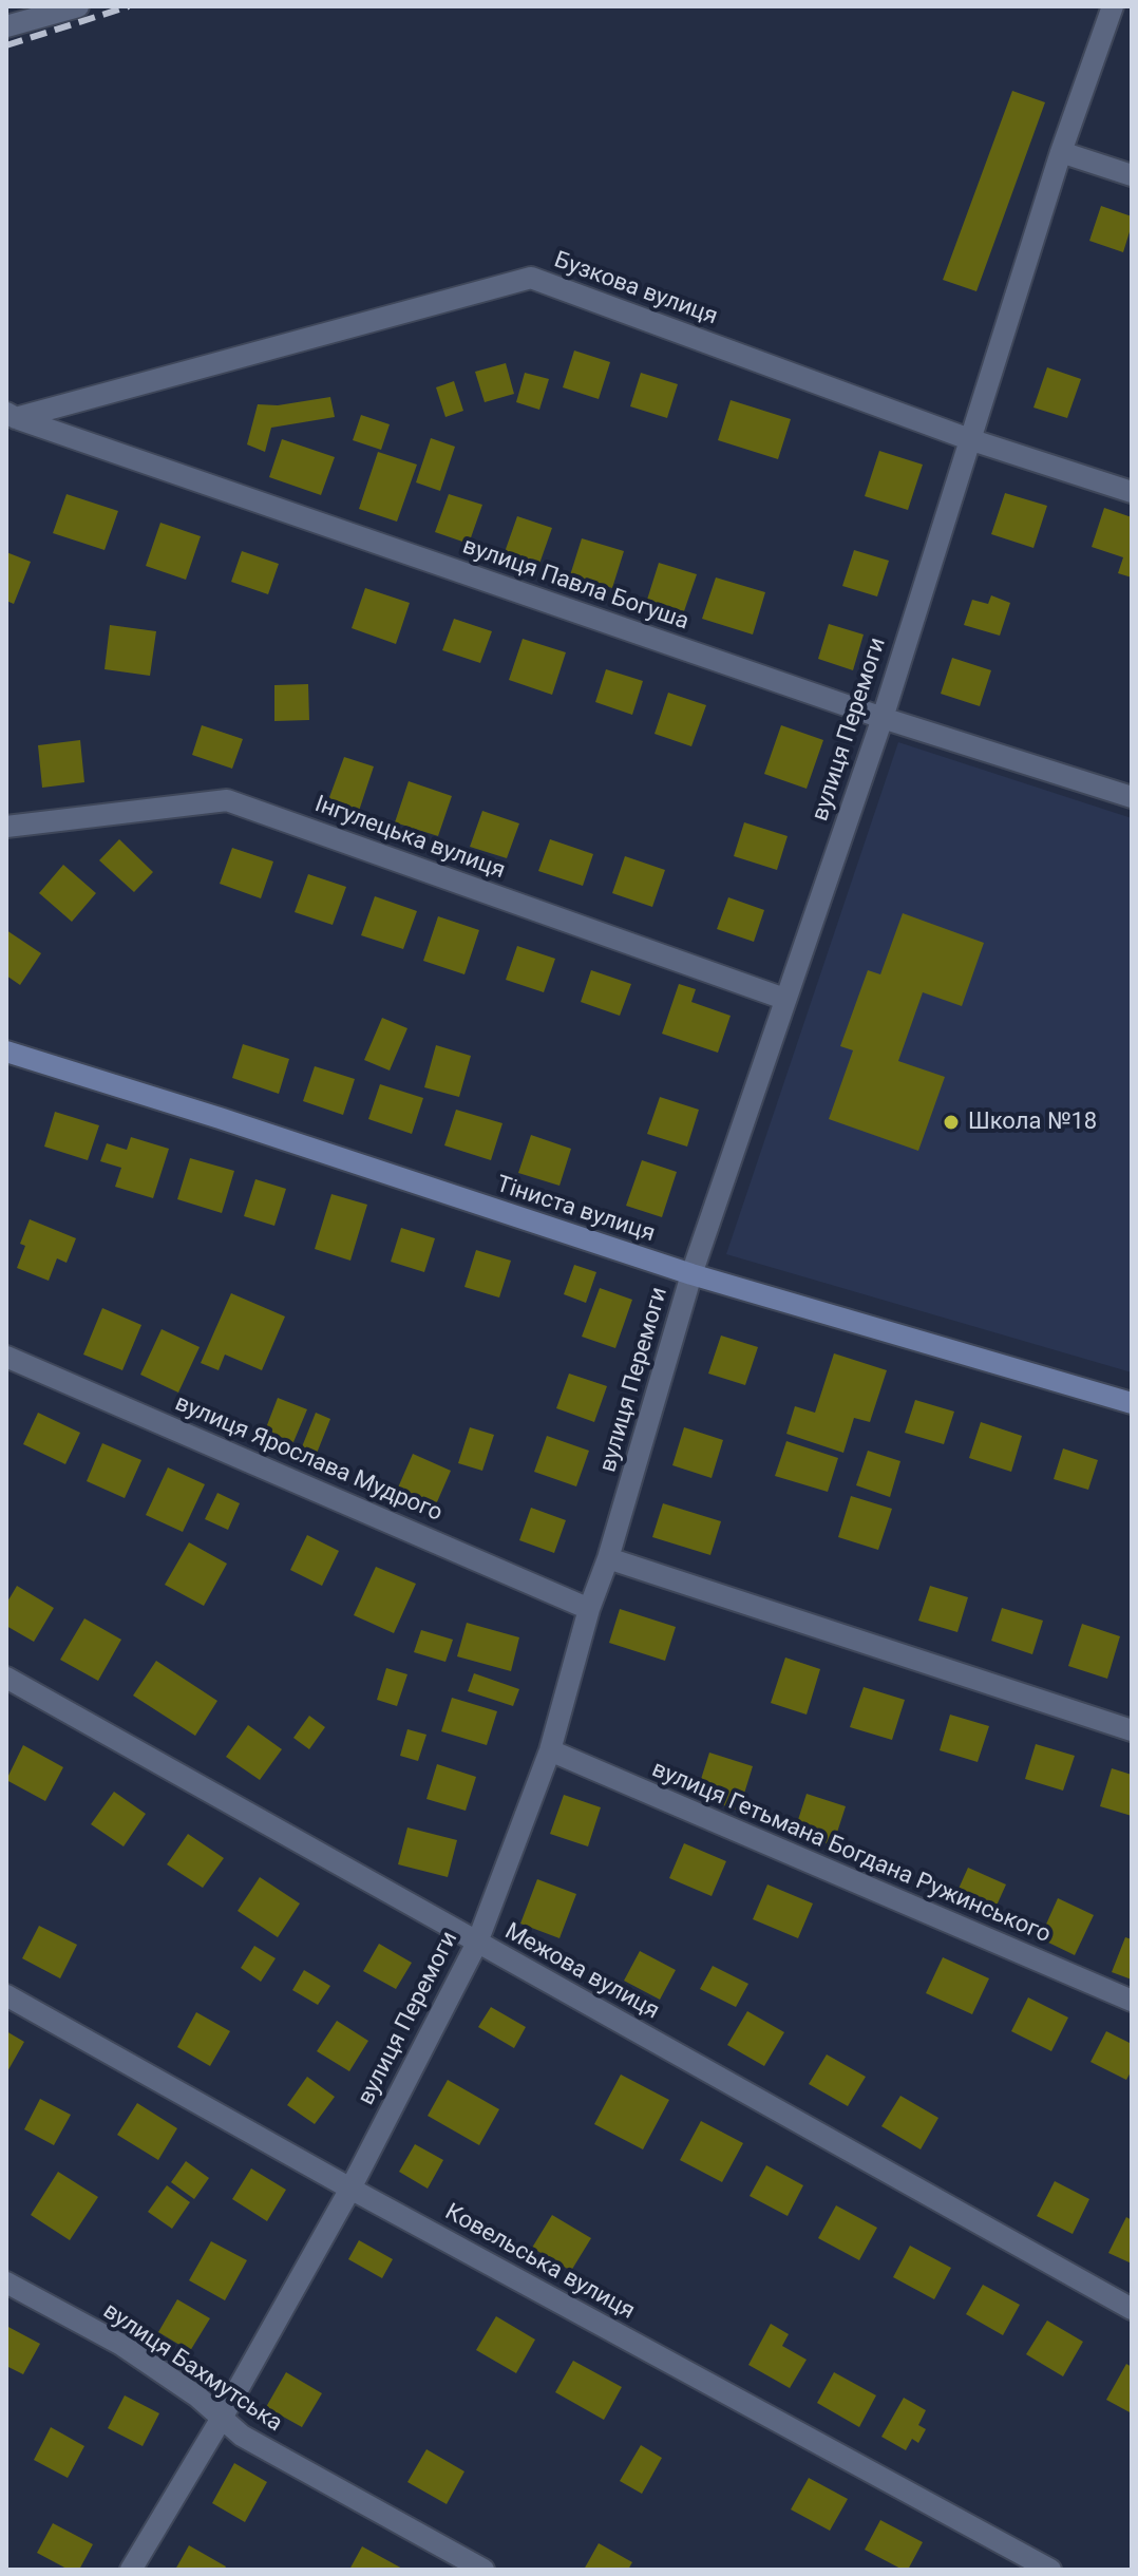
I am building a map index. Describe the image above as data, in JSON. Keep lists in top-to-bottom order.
{
  "streets": {
    "street": [
      "Бузкова вулиця",
      "вулиця Павла Богуша",
      "вулиця Перемоги",
      "Інгулецька вулиця",
      "Тіниста вулиця",
      "вулиця Ярослава Мудрого",
      "вулиця Гетьмана Богдана Ружинського",
      "Межова вулиця",
      "Ковельська вулиця",
      "вулиця Бахмутська"
    ]
  },
  "crossings": [
    ["Бузкова вулиця", "вулиця Павла Богуша"],
    ["Бузкова вулиця", "вулиця Перемоги"],
    ["вулиця Павла Богуша", "вулиця Перемоги"],
    ["вулиця Перемоги", "Інгулецька вулиця"],
    ["вулиця Перемоги", "Тіниста вулиця"],
    ["вулиця Перемоги", "вулиця Ярослава Мудрого"],
    ["вулиця Перемоги", "вулиця Гетьмана Богдана Ружинського"],
    ["вулиця Перемоги", "Межова вулиця"],
    ["вулиця Перемоги", "Ковельська вулиця"],
    ["вулиця Перемоги", "вулиця Бахмутська"]
  ],
  "places": ["Школа №18"]
}
